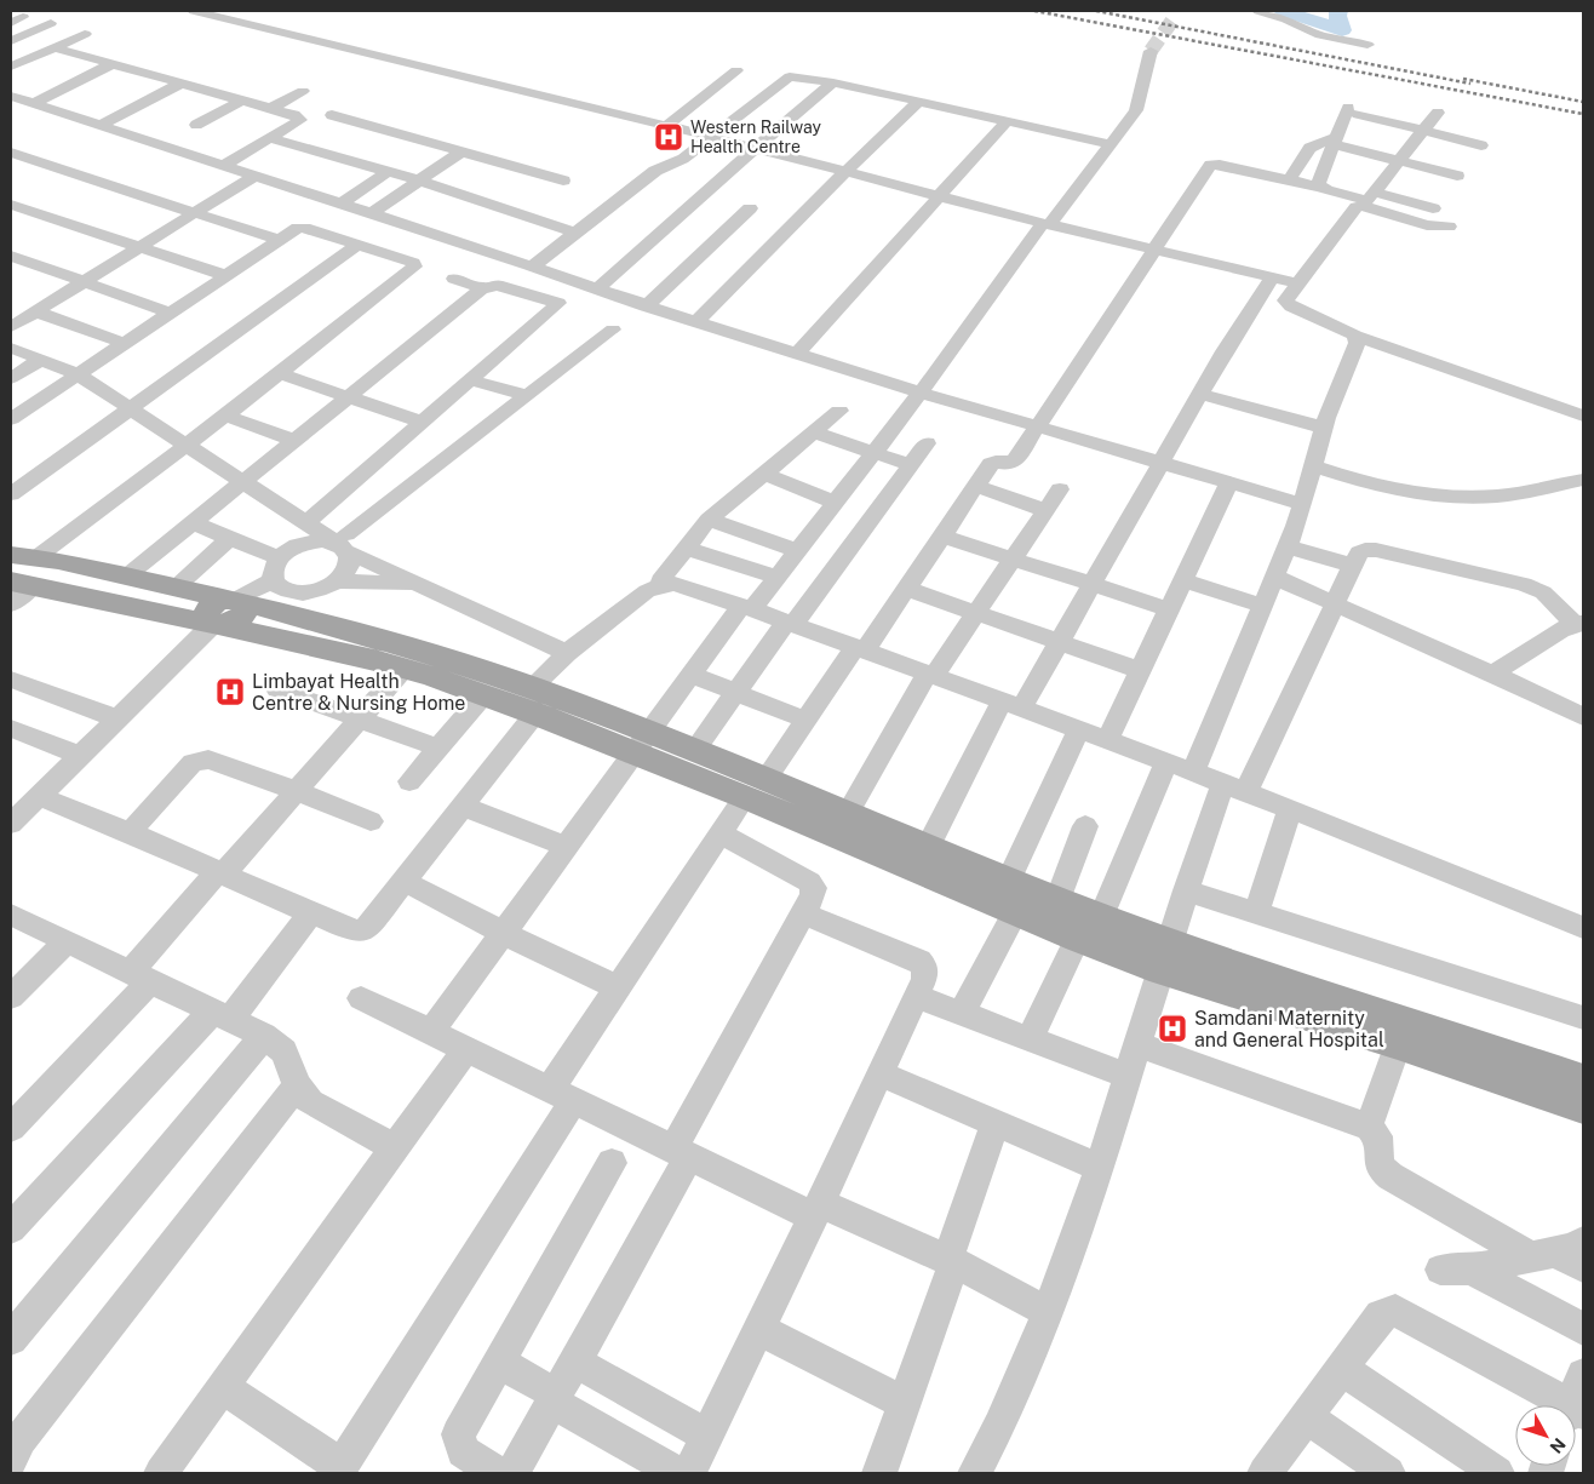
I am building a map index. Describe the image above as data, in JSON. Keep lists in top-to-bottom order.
{
  "places": {
    "hospital": ["Western Railway Health Centre", "Limbayat Health Centre & Nursing Home", "Samdani Maternity and General Hospital"]
  },
  "north": "bottom right"
}
